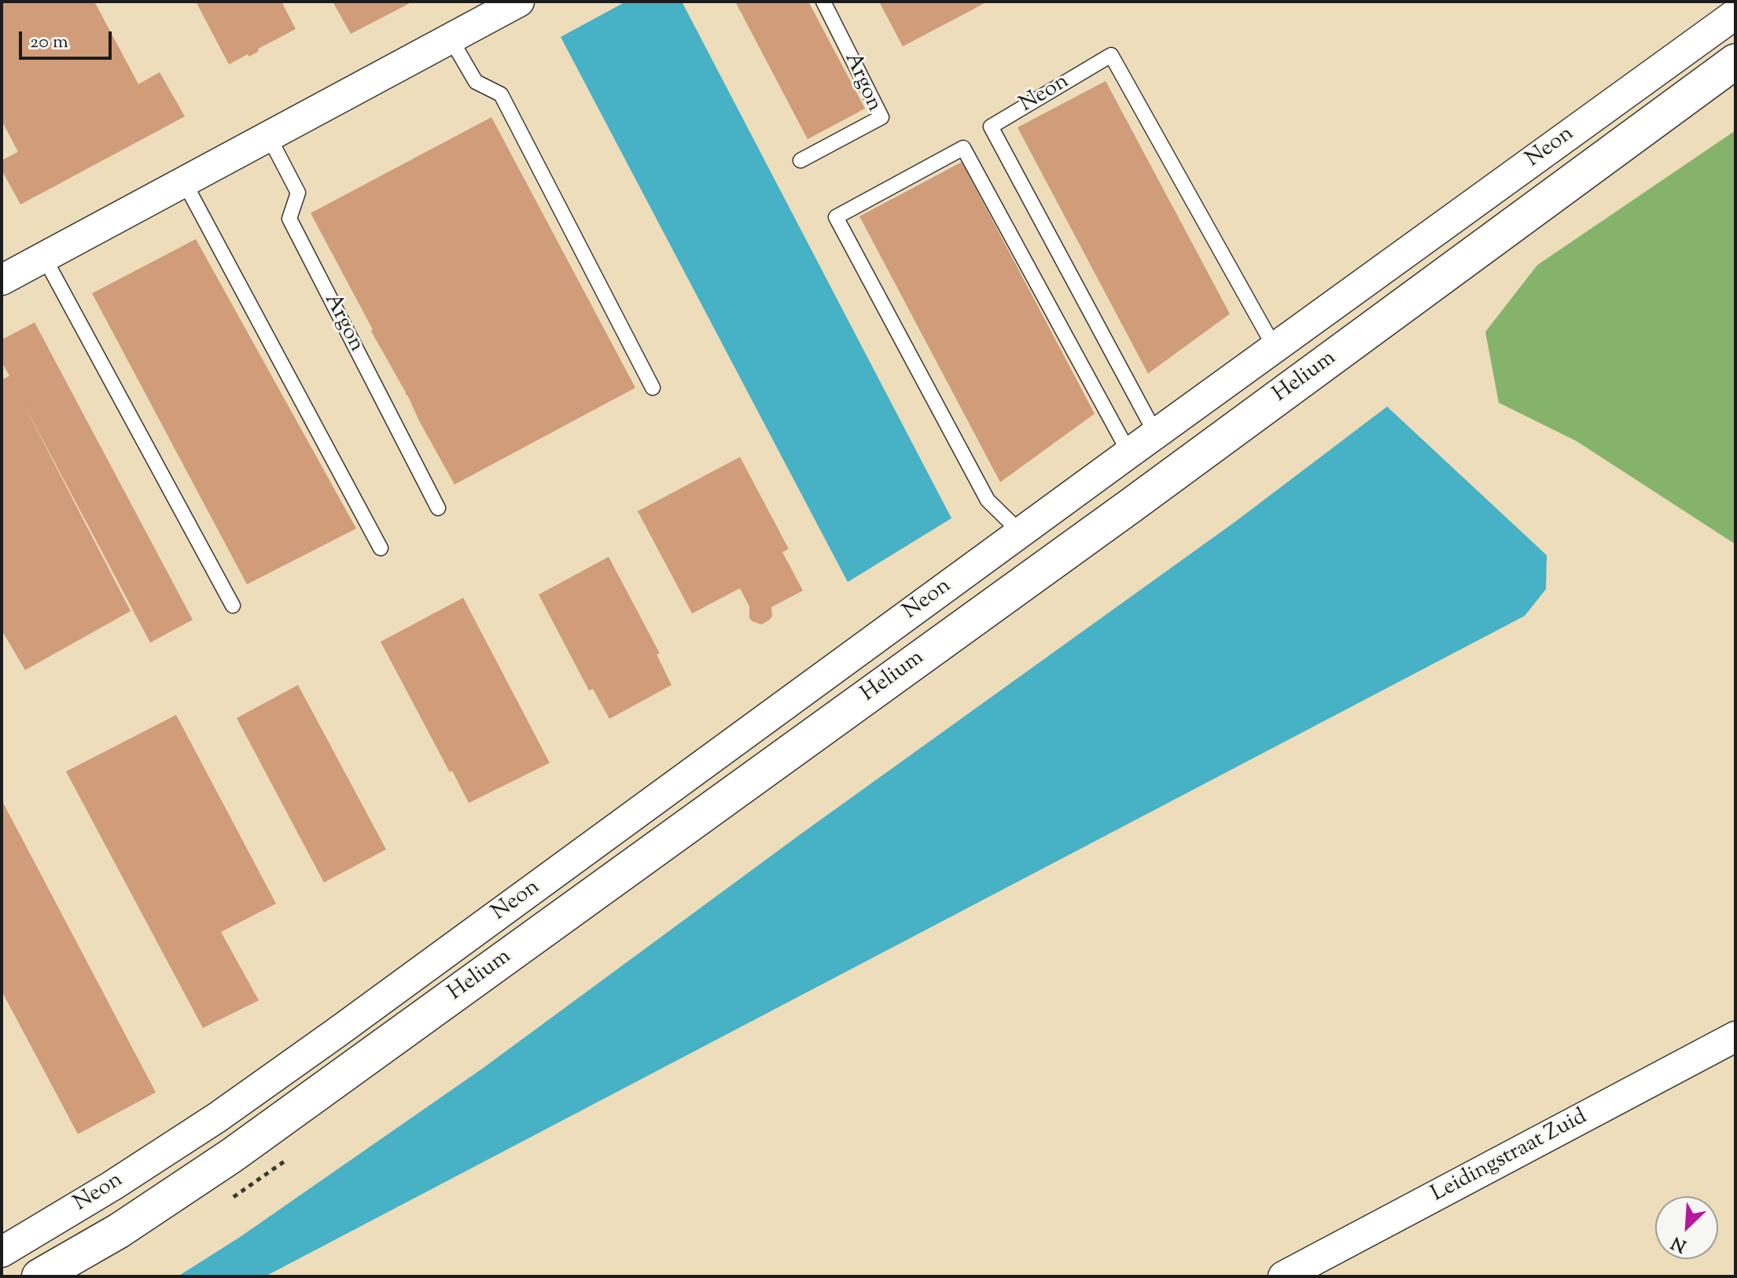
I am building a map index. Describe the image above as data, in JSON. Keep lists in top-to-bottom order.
{
  "streets": {
    "street": ["Neon", "Helium", "Leidingstraat Zuid"],
    "lane": ["Argon"]
  },
  "scale_bar": "20 m",
  "north": "bottom left"
}
